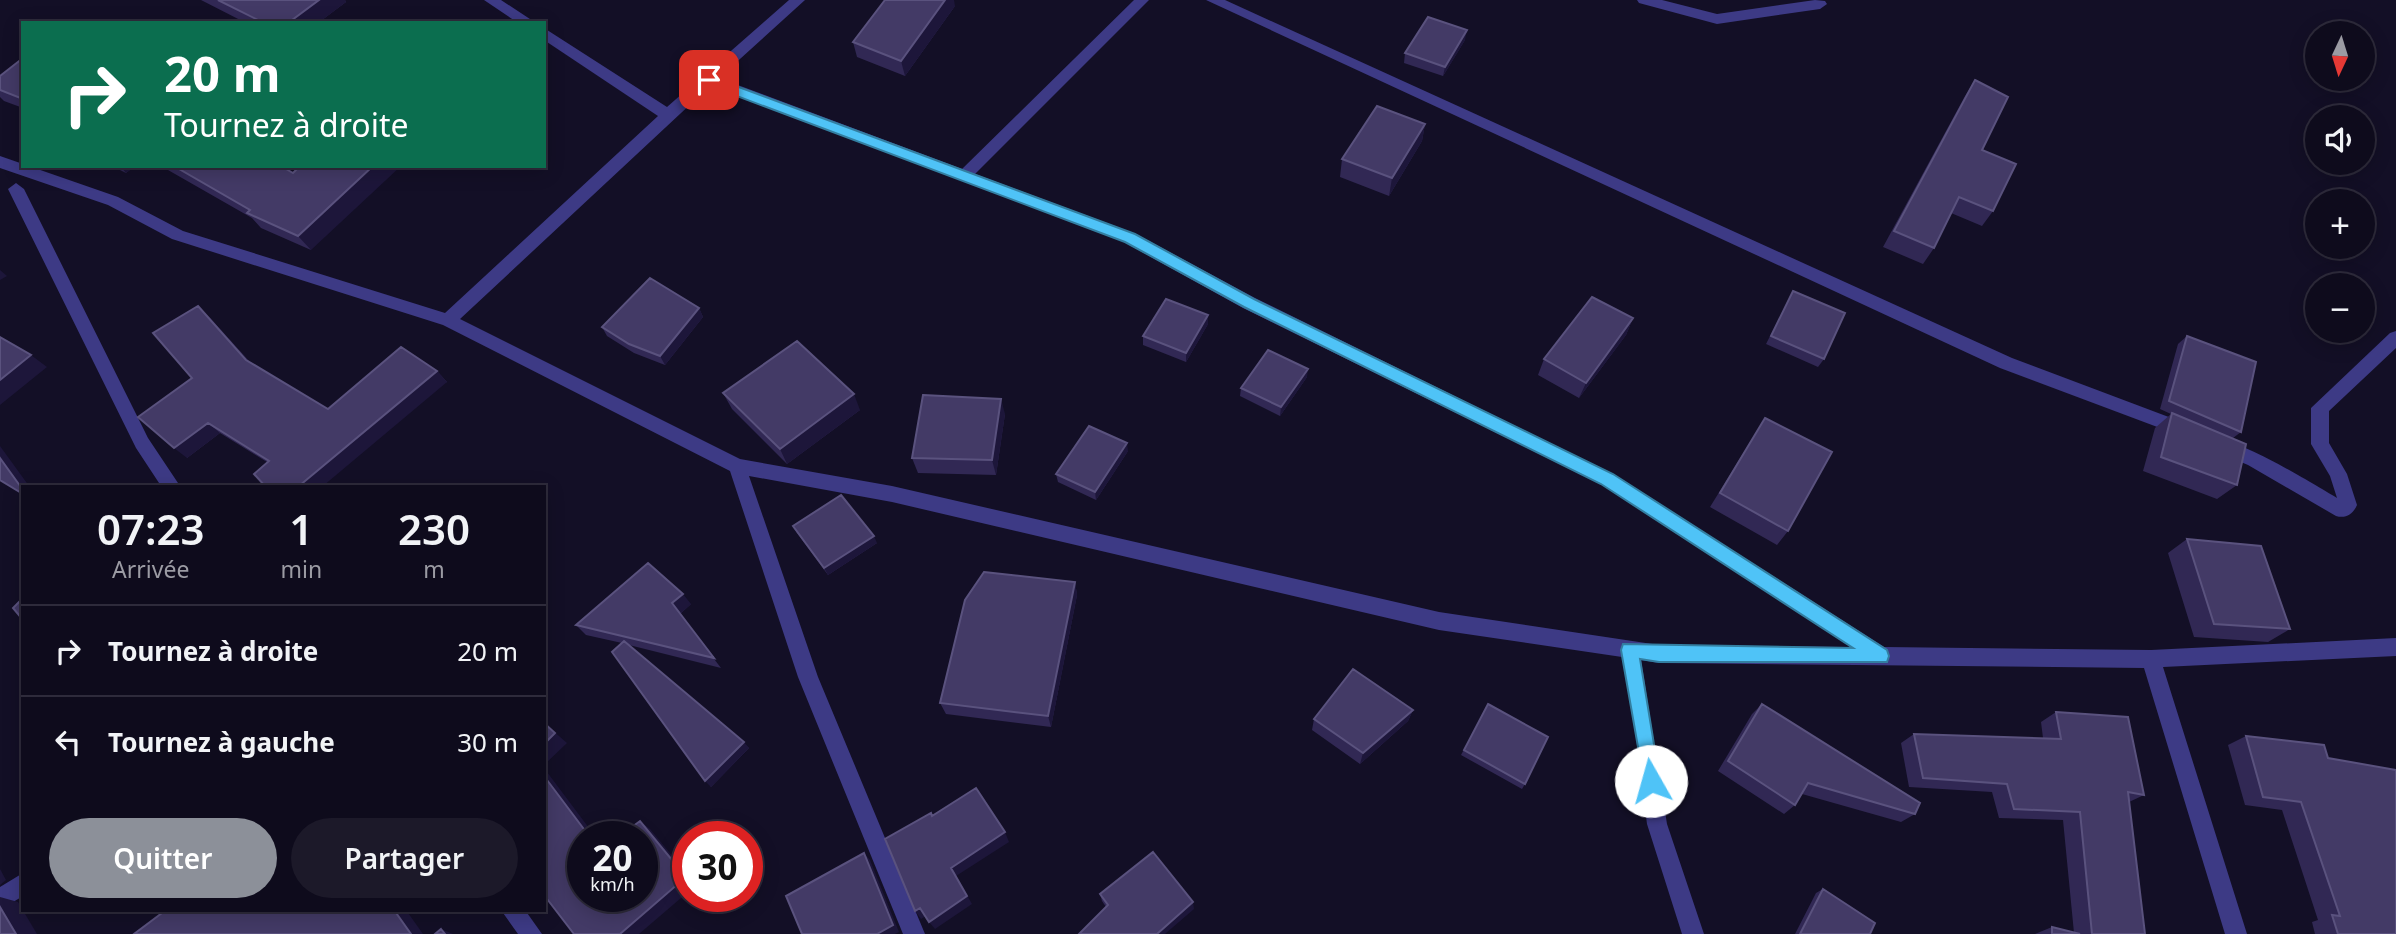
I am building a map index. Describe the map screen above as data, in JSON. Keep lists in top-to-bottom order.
{
  "north": "bottom",
  "page": {
    "map_buttons": ["+", "−"],
    "turn": ["20 m", "Tournez à droite"],
    "eta": [
      "07:23",
      "Arrivée",
      "1",
      "min",
      "230",
      "m"
    ],
    "list": [
      {
        "name": "Tournez à droite",
        "value": "20 m"
      },
      {
        "name": "Tournez à gauche",
        "value": "30 m"
      }
    ],
    "buttons": ["Quitter", "Partager"],
    "speed": "20 km/h",
    "limit": "30"
  }
}
